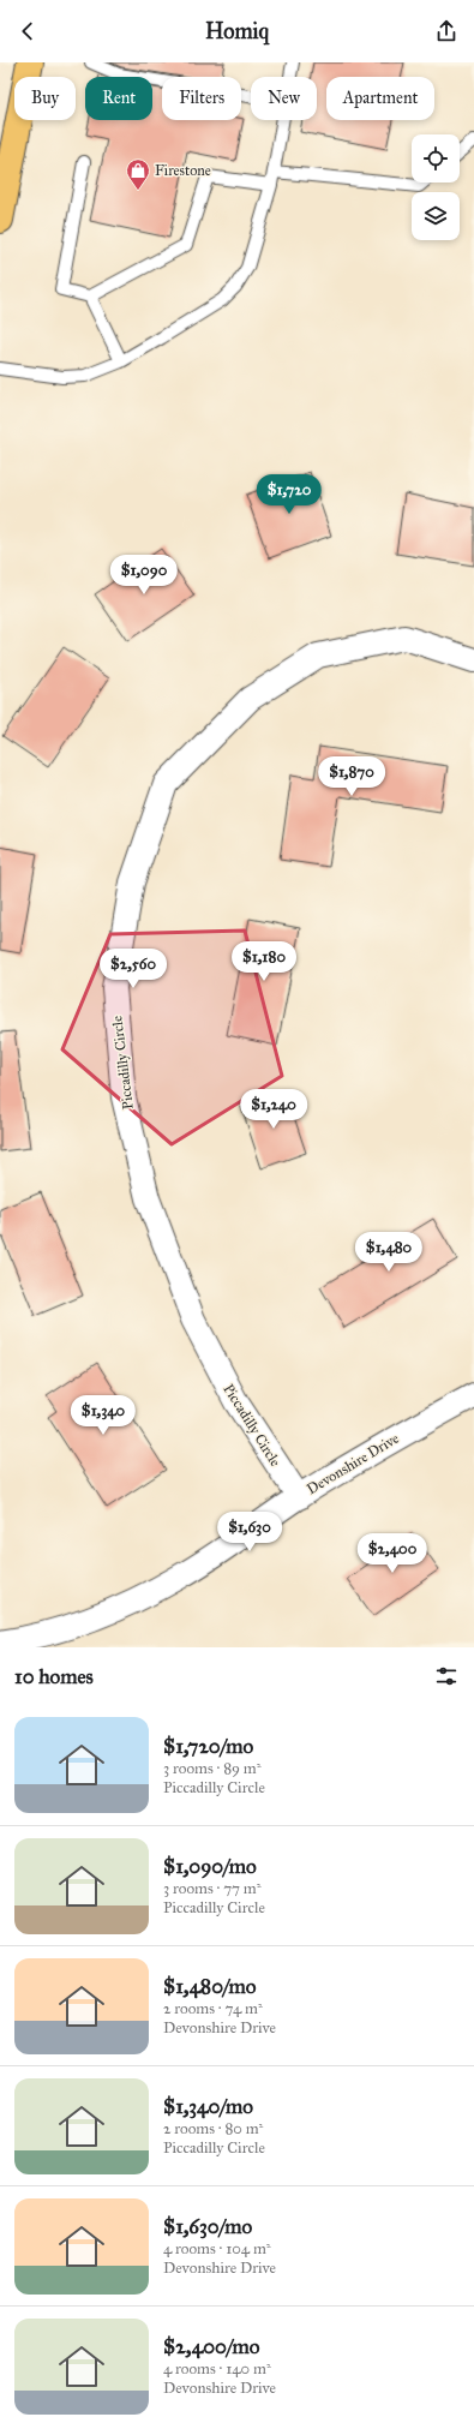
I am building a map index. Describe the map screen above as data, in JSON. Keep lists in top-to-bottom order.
{
  "streets": {
    "street": ["Piccadilly Circle", "Devonshire Drive"]
  },
  "crossings": [
    ["Piccadilly Circle", "Devonshire Drive"]
  ],
  "places": {
    "shop": ["Firestone"]
  },
  "page": {
    "header": "Homiq",
    "chip": [
      "Buy",
      "Rent",
      "Filters",
      "New",
      "Apartment"
    ],
    "price": [
      "$1,720",
      "$1,090",
      "$1,870",
      "$1,180",
      "$2,560",
      "$1,240",
      "$1,480",
      "$1,340",
      "$1,630",
      "$2,400"
    ],
    "heading": "10 homes",
    "list": [
      {
        "name": "$1,720/mo",
        "note": "3 rooms · 89 m² · Piccadilly Circle"
      },
      {
        "name": "$1,090/mo",
        "note": "3 rooms · 77 m² · Piccadilly Circle"
      },
      {
        "name": "$1,480/mo",
        "note": "2 rooms · 74 m² · Devonshire Drive"
      },
      {
        "name": "$1,340/mo",
        "note": "2 rooms · 80 m² · Piccadilly Circle"
      },
      {
        "name": "$1,630/mo",
        "note": "4 rooms · 104 m² · Devonshire Drive"
      },
      {
        "name": "$2,400/mo",
        "note": "4 rooms · 140 m² · Devonshire Drive"
      }
    ]
  }
}
